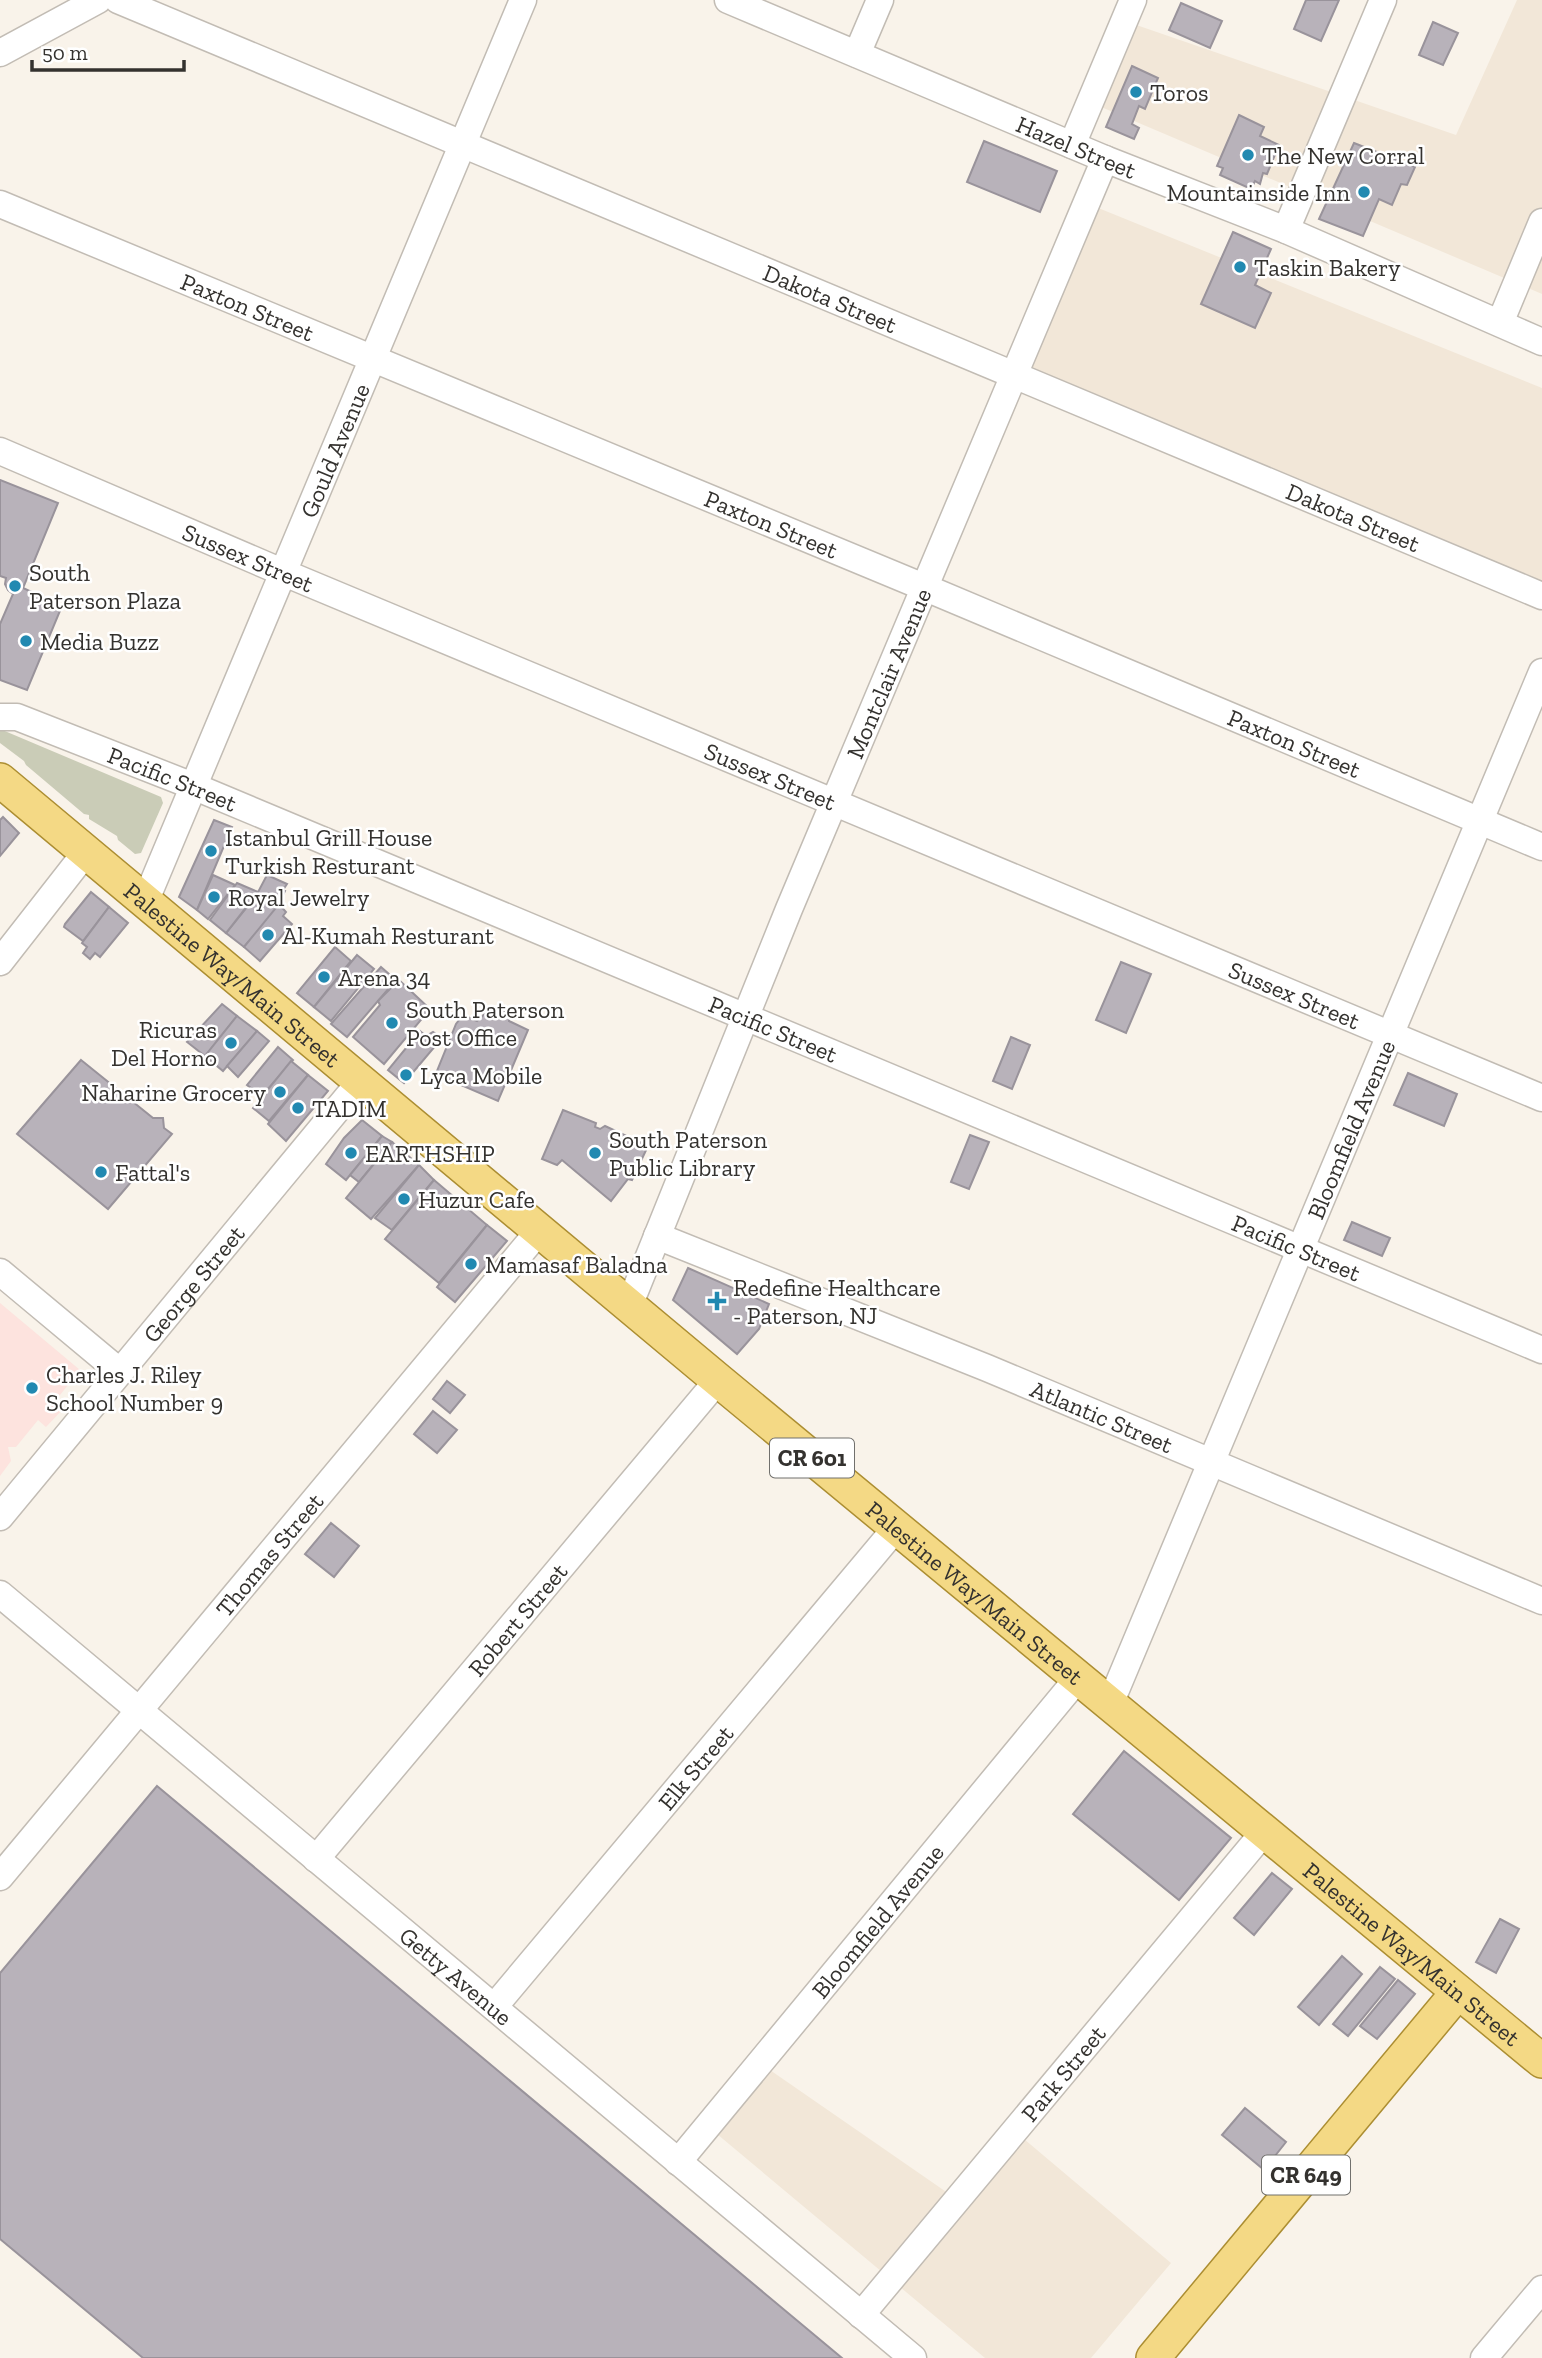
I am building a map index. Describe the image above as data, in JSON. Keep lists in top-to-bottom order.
{
  "streets": {
    "main road": ["Palestine Way/Main Street", "CR 601", "CR 649"],
    "street": [
      "Hazel Street",
      "Dakota Street",
      "Paxton Street",
      "Gould Avenue",
      "Sussex Street",
      "Montclair Avenue",
      "Pacific Street",
      "Bloomfield Avenue",
      "George Street",
      "Atlantic Street",
      "Thomas Street",
      "Robert Street",
      "Elk Street",
      "Getty Avenue",
      "Park Street"
    ]
  },
  "crossings": [
    ["Hazel Street", "Montclair Avenue"],
    ["Dakota Street", "Gould Avenue"],
    ["Dakota Street", "Montclair Avenue"],
    ["Paxton Street", "Gould Avenue"],
    ["Paxton Street", "Montclair Avenue"],
    ["Paxton Street", "Bloomfield Avenue"],
    ["Gould Avenue", "Sussex Street"],
    ["Gould Avenue", "Pacific Street"],
    ["Gould Avenue", "Palestine Way/Main Street"],
    ["Sussex Street", "Montclair Avenue"],
    ["Sussex Street", "Bloomfield Avenue"],
    ["Montclair Avenue", "Pacific Street"],
    ["Montclair Avenue", "Palestine Way/Main Street"],
    ["Montclair Avenue", "Atlantic Street"],
    ["Pacific Street", "Bloomfield Avenue"],
    ["Palestine Way/Main Street", "Bloomfield Avenue"],
    ["Palestine Way/Main Street", "George Street"],
    ["Palestine Way/Main Street", "CR 601"],
    ["Palestine Way/Main Street", "Thomas Street"],
    ["Palestine Way/Main Street", "Robert Street"],
    ["Palestine Way/Main Street", "Elk Street"],
    ["Palestine Way/Main Street", "Park Street"],
    ["Palestine Way/Main Street", "CR 649"],
    ["Bloomfield Avenue", "Atlantic Street"],
    ["Bloomfield Avenue", "Getty Avenue"],
    ["Thomas Street", "Getty Avenue"],
    ["Robert Street", "Getty Avenue"],
    ["Elk Street", "Getty Avenue"],
    ["Getty Avenue", "Park Street"]
  ],
  "places": {
    "other": [
      "Toros",
      "The New Corral",
      "Mountainside Inn",
      "Taskin Bakery",
      "South Paterson Plaza",
      "Media Buzz",
      "Istanbul Grill House Turkish Resturant",
      "Royal Jewelry",
      "Al-Kumah Resturant",
      "Arena 34",
      "South Paterson Post Office",
      "Ricuras Del Horno",
      "Lyca Mobile",
      "Naharine Grocery",
      "TADIM",
      "EARTHSHIP",
      "South Paterson Public Library",
      "Fattal's",
      "Huzur Cafe",
      "Mamasaf Baladna",
      "Charles J. Riley School Number 9"
    ],
    "health": ["Redefine Healthcare - Paterson, NJ"]
  },
  "scale_bar": "50 m"
}
